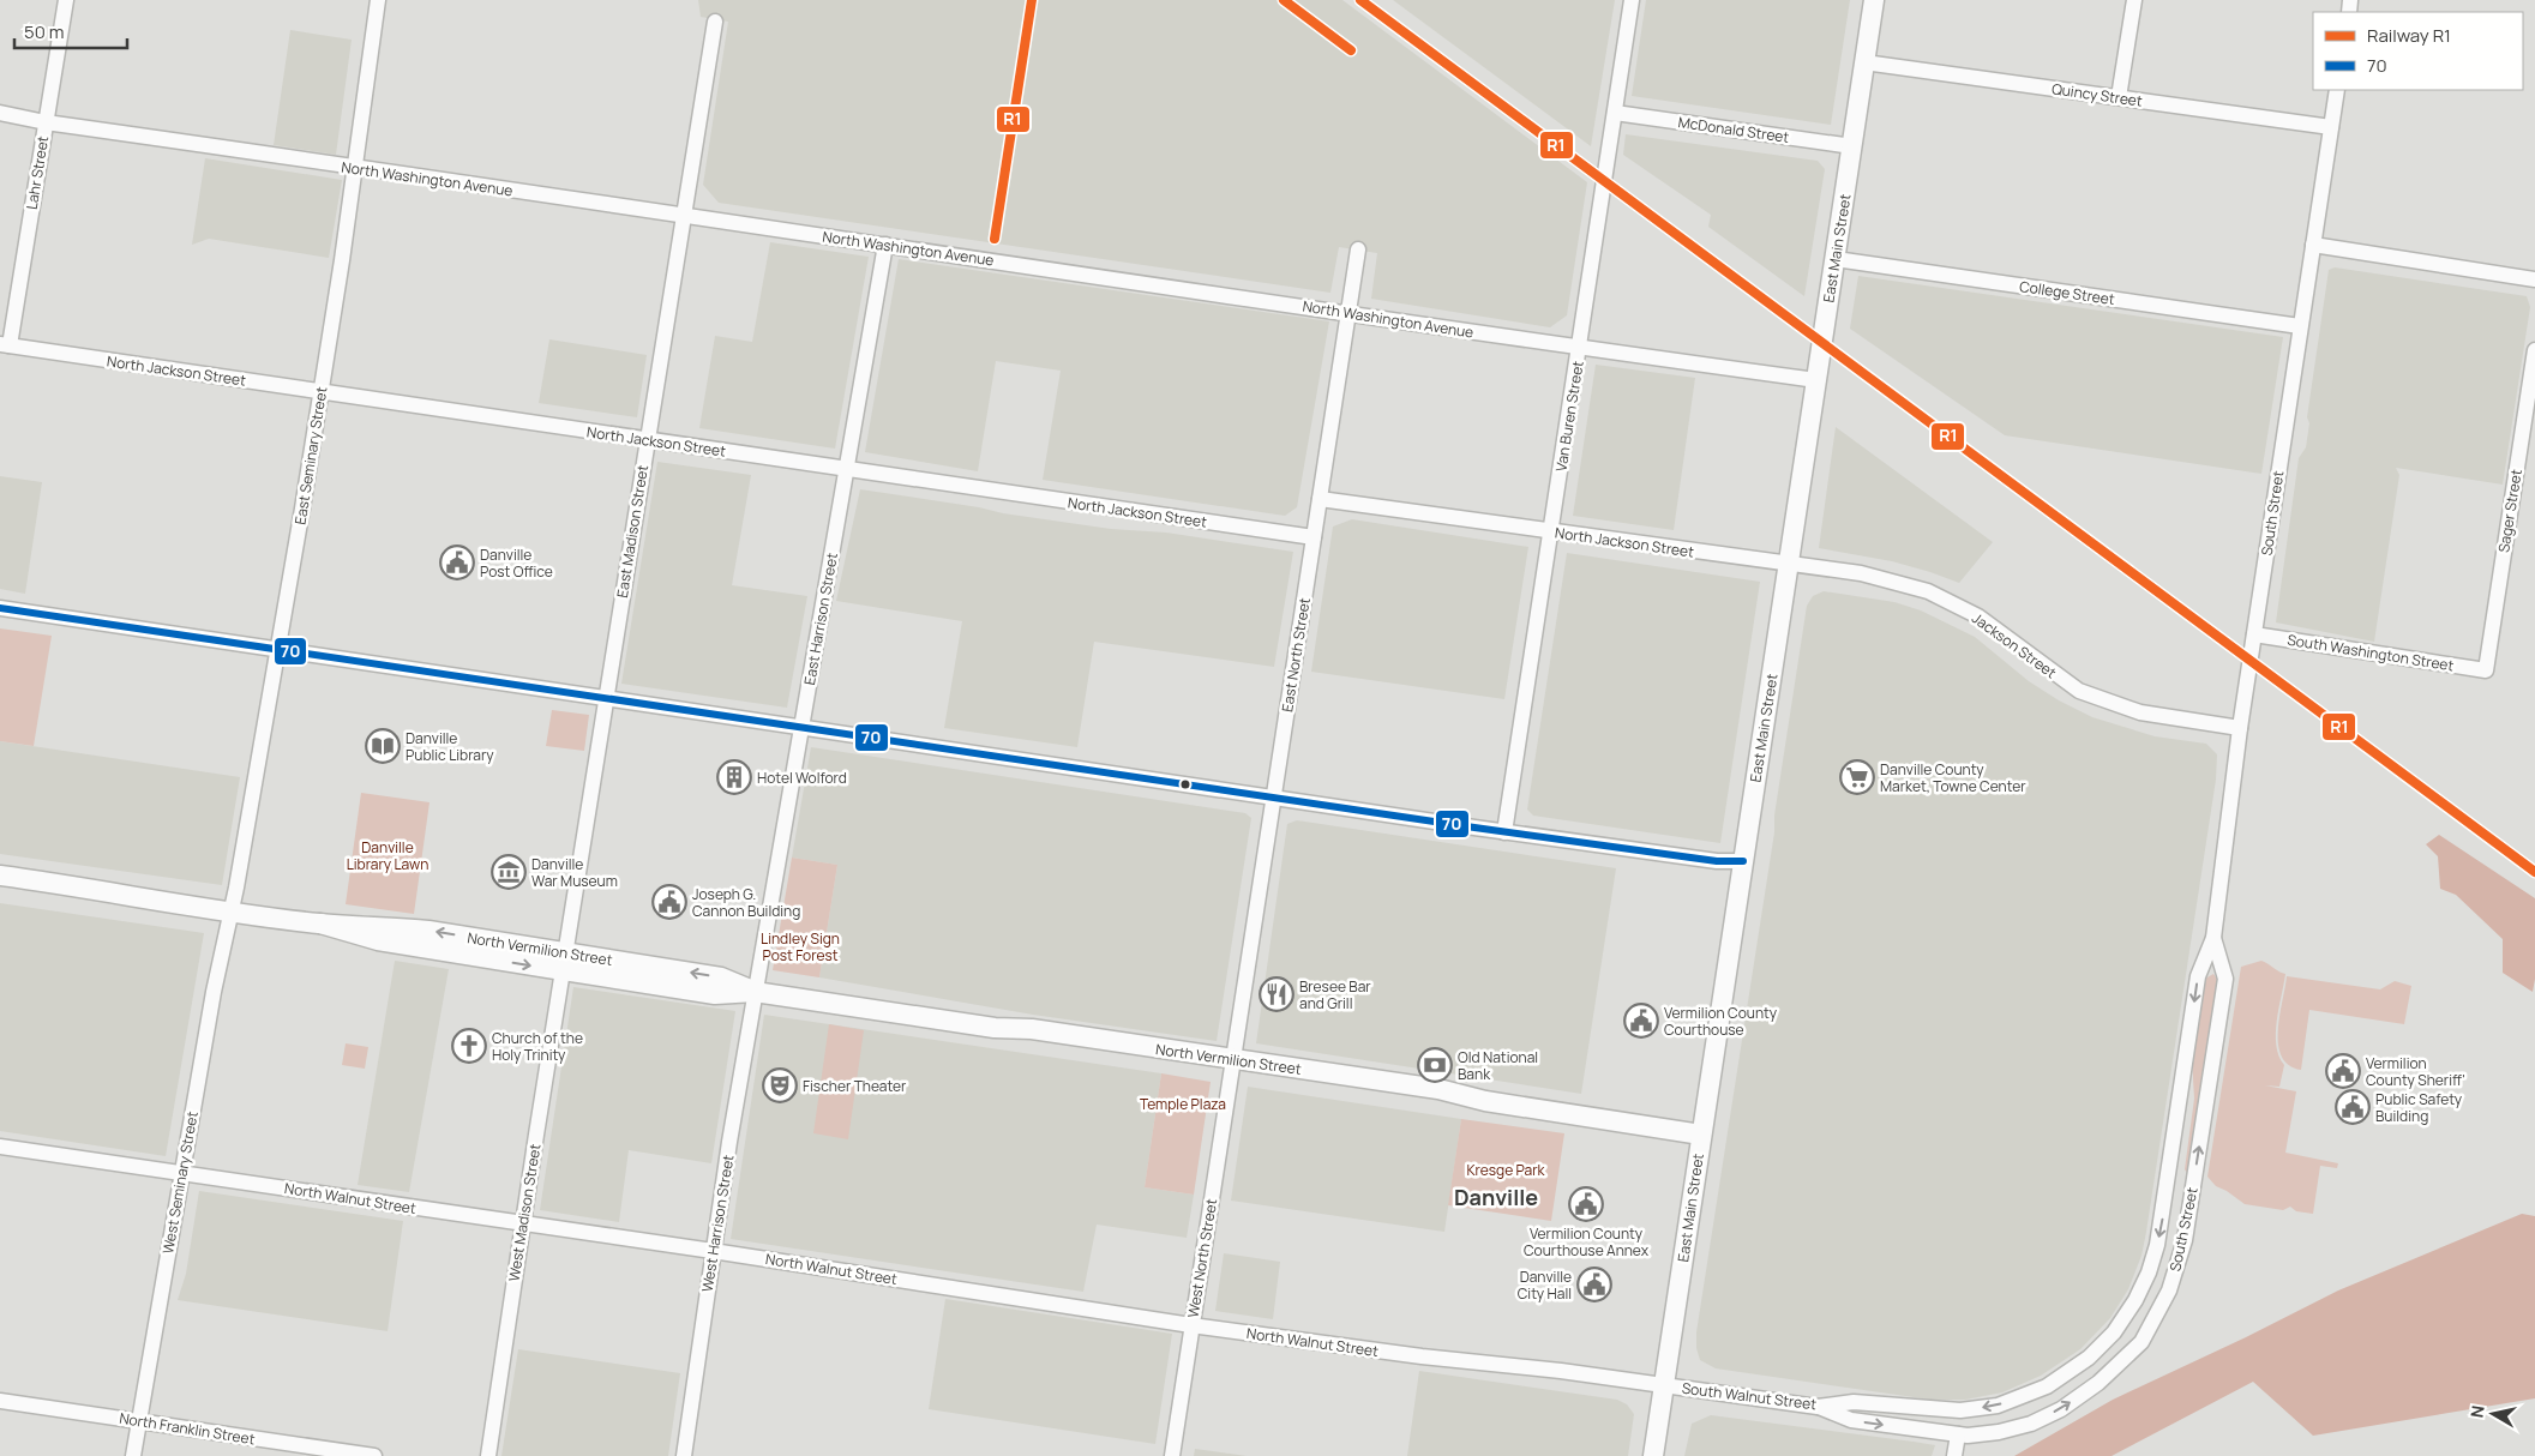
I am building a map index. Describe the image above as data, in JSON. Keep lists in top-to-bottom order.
{
  "streets": {
    "main road": ["East Main Street", "North Vermilion Street"],
    "street": [
      "Quincy Street",
      "McDonald Street",
      "Lahr Street",
      "North Washington Avenue",
      "College Street",
      "North Jackson Street",
      "Van Buren Street",
      "East Seminary Street",
      "Sager Street",
      "South Street",
      "East Madison Street",
      "East Harrison Street",
      "Jackson Street",
      "South Washington Street",
      "East North Street",
      "West Seminary Street",
      "North Walnut Street",
      "West Madison Street",
      "West Harrison Street",
      "West North Street",
      "South Walnut Street",
      "North Franklin Street"
    ]
  },
  "crossings": [
    ["Quincy Street", "East Main Street"],
    ["Quincy Street", "South Street"],
    ["McDonald Street", "East Main Street"],
    ["McDonald Street", "Van Buren Street"],
    ["Lahr Street", "North Washington Avenue"],
    ["Lahr Street", "North Jackson Street"],
    ["North Washington Avenue", "East Main Street"],
    ["North Washington Avenue", "Van Buren Street"],
    ["North Washington Avenue", "East Seminary Street"],
    ["North Washington Avenue", "East Madison Street"],
    ["North Washington Avenue", "East Harrison Street"],
    ["North Washington Avenue", "East North Street"],
    ["East Main Street", "College Street"],
    ["East Main Street", "North Jackson Street"],
    ["East Main Street", "Jackson Street"],
    ["East Main Street", "North Vermilion Street"],
    ["East Main Street", "North Walnut Street"],
    ["East Main Street", "South Walnut Street"],
    ["College Street", "South Street"],
    ["North Jackson Street", "Van Buren Street"],
    ["North Jackson Street", "East Seminary Street"],
    ["North Jackson Street", "East Madison Street"],
    ["North Jackson Street", "East Harrison Street"],
    ["North Jackson Street", "Jackson Street"],
    ["North Jackson Street", "East North Street"],
    ["East Seminary Street", "North Vermilion Street"],
    ["East Seminary Street", "West Seminary Street"],
    ["Sager Street", "South Washington Street"],
    ["South Street", "Jackson Street"],
    ["South Street", "South Washington Street"],
    ["South Street", "South Walnut Street"],
    ["East Madison Street", "North Vermilion Street"],
    ["East Madison Street", "West Madison Street"],
    ["East Harrison Street", "North Vermilion Street"],
    ["East Harrison Street", "West Harrison Street"],
    ["East North Street", "North Vermilion Street"],
    ["East North Street", "West North Street"],
    ["North Vermilion Street", "West Seminary Street"],
    ["North Vermilion Street", "West Madison Street"],
    ["North Vermilion Street", "West Harrison Street"],
    ["North Vermilion Street", "West North Street"],
    ["West Seminary Street", "North Walnut Street"],
    ["West Seminary Street", "North Franklin Street"],
    ["North Walnut Street", "West Madison Street"],
    ["North Walnut Street", "West Harrison Street"],
    ["North Walnut Street", "West North Street"],
    ["North Walnut Street", "South Walnut Street"]
  ],
  "one_way": ["South Walnut Street"],
  "districts": ["Danville"],
  "parks": [
    "Danville Library Lawn",
    "Lindley Sign Post Forest",
    "Temple Plaza",
    "Kresge Park"
  ],
  "places": {
    "public building": [
      "Danville Post Office",
      "Joseph G. Cannon Building",
      "Vermilion County Courthouse",
      "Vermilion County Sheriff'",
      "Public Safety Building",
      "Vermilion County Courthouse Annex",
      "Danville City Hall"
    ],
    "library": ["Danville Public Library"],
    "building": ["Hotel Wolford"],
    "supermarket": ["Danville County Market, Towne Center"],
    "museum": ["Danville War Museum"],
    "restaurant": ["Bresee Bar and Grill"],
    "church": ["Church of the Holy Trinity"],
    "bank": ["Old National Bank"],
    "theatre": ["Fischer Theater"]
  },
  "lines": ["rail line R1", "transit line 70"],
  "legend": ["Railway R1", "70"],
  "scale_bar": "50 m",
  "north": "left"
}
